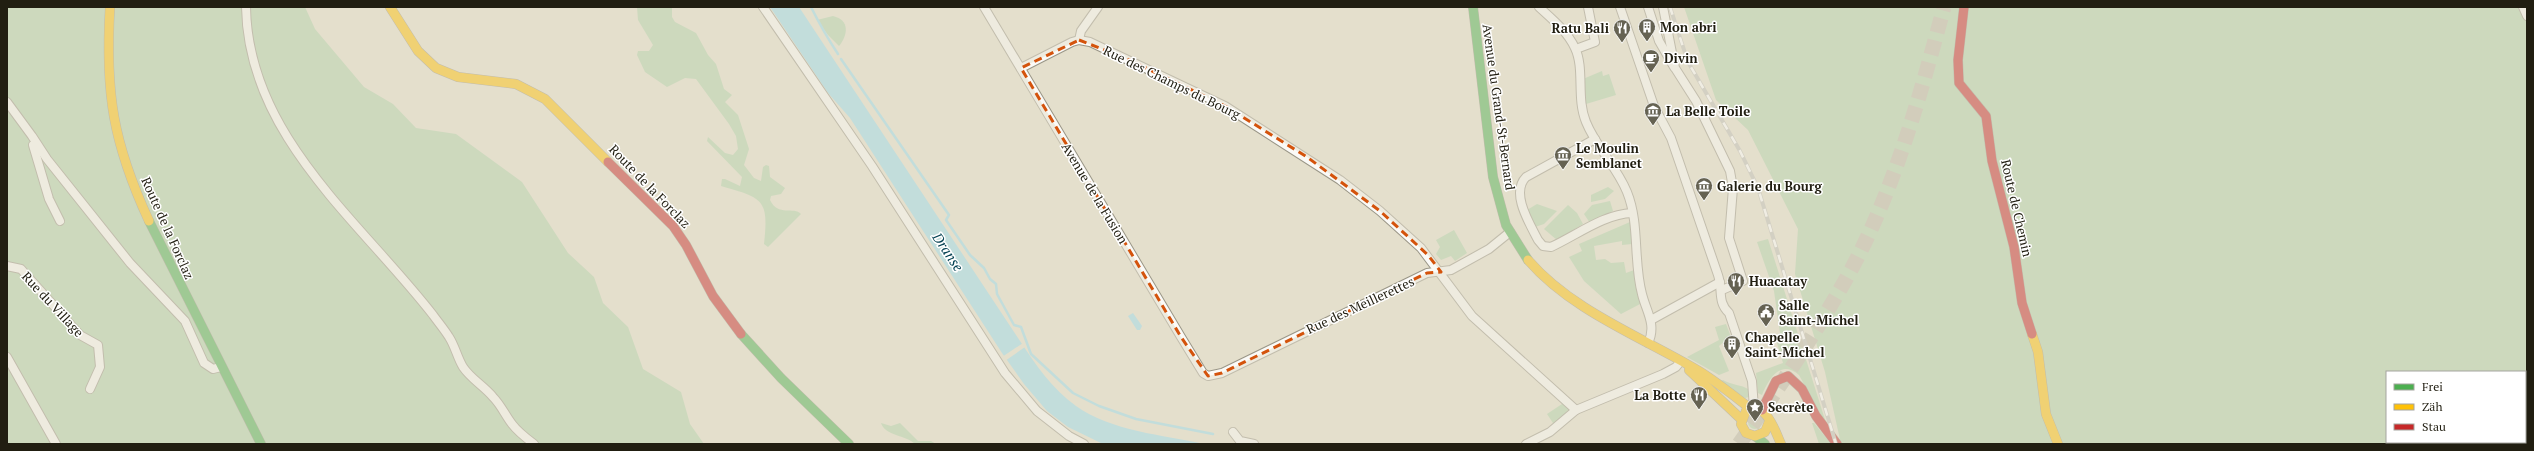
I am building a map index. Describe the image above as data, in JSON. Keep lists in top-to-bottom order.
{
  "streets": {
    "street": [
      "Rue des Champs du Bourg",
      "Avenue du Grand-St-Bernard",
      "Route de la Forclaz",
      "Avenue de la Fusion",
      "Route de Chemin",
      "Rue du Village",
      "Rue des Meillerettes"
    ]
  },
  "crossings": [
    ["Rue des Champs du Bourg", "Rue des Meillerettes"],
    ["Avenue du Grand-St-Bernard", "Rue des Meillerettes"],
    ["Avenue de la Fusion", "Rue des Meillerettes"]
  ],
  "water": ["Dranse"],
  "places": {
    "building": ["Mon abri", "Chapelle Saint-Michel"],
    "restaurant": ["Ratu Bali", "Huacatay", "La Botte"],
    "cafe": ["Divin"],
    "museum": ["La Belle Toile", "Le Moulin Semblanet", "Galerie du Bourg"],
    "public building": ["Salle Saint-Michel"],
    "place": ["Secrète"]
  },
  "legend": ["Frei", "Zäh", "Stau"]
}
